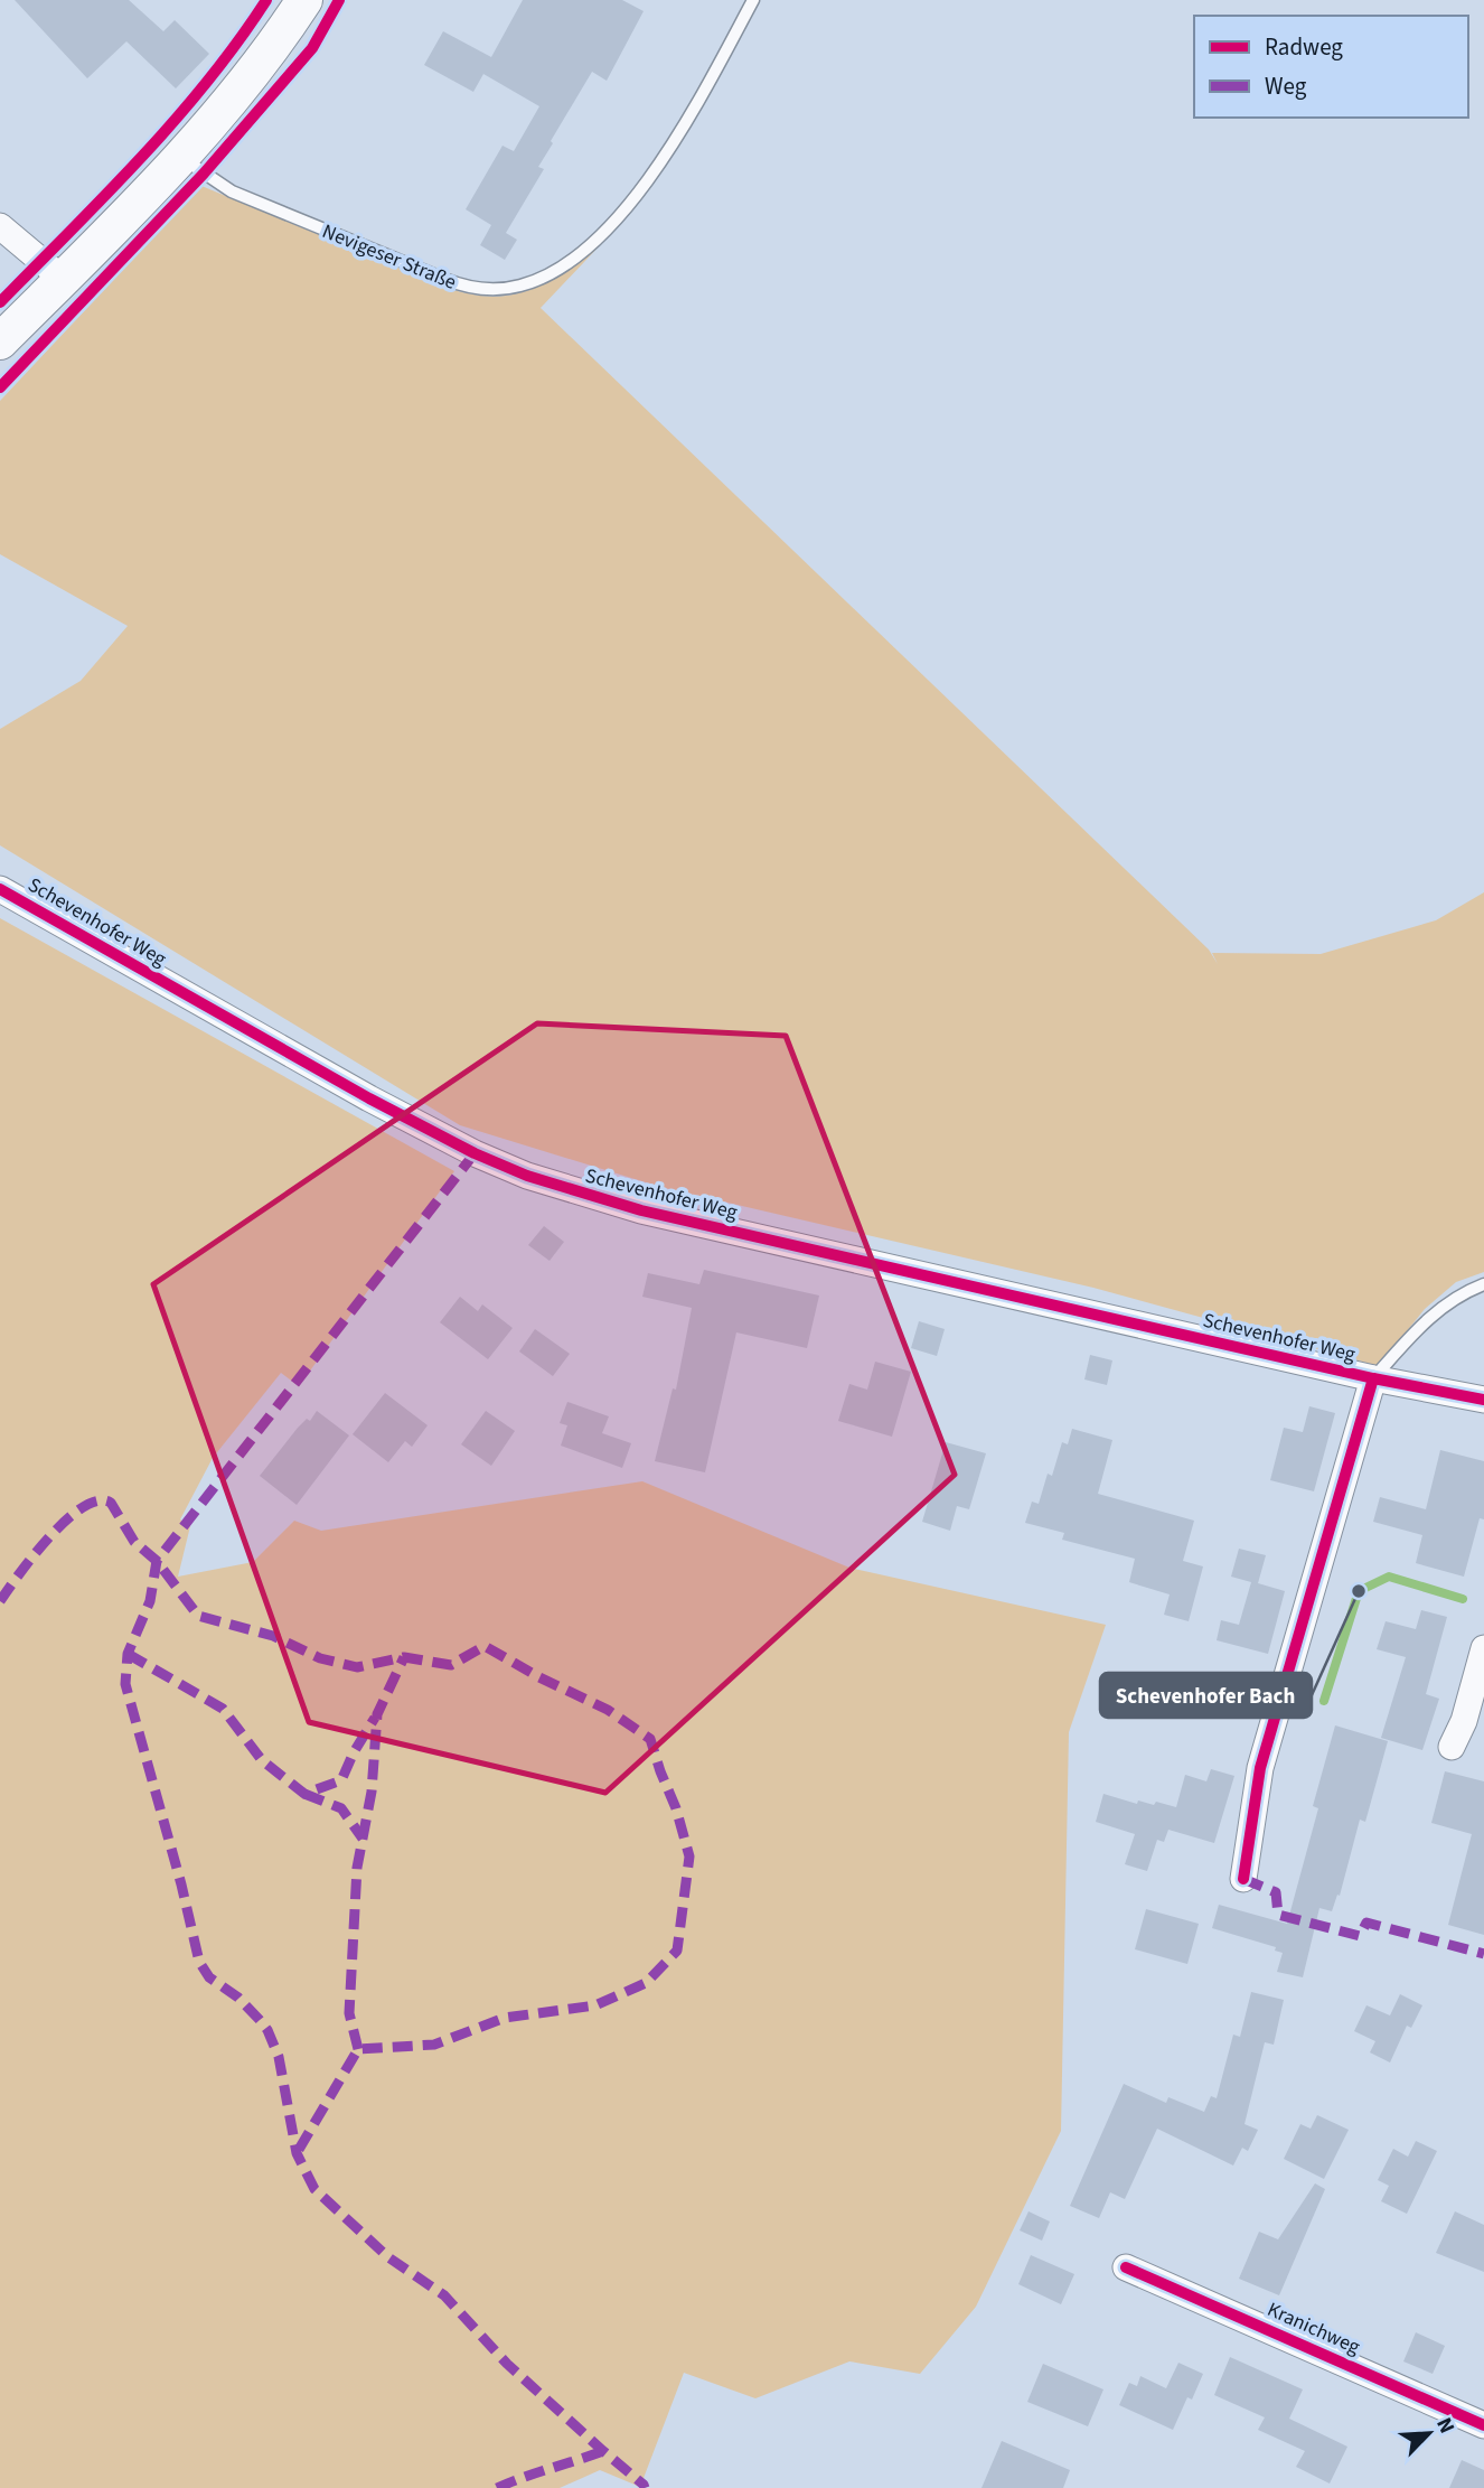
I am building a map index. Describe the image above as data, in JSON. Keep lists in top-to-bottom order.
{
  "streets": {
    "street": ["Schevenhofer Weg", "Kranichweg"],
    "lane": ["Nevigeser Straße"]
  },
  "places": ["Schevenhofer Bach"],
  "legend": ["Radweg", "Weg"],
  "north": "top right"
}
